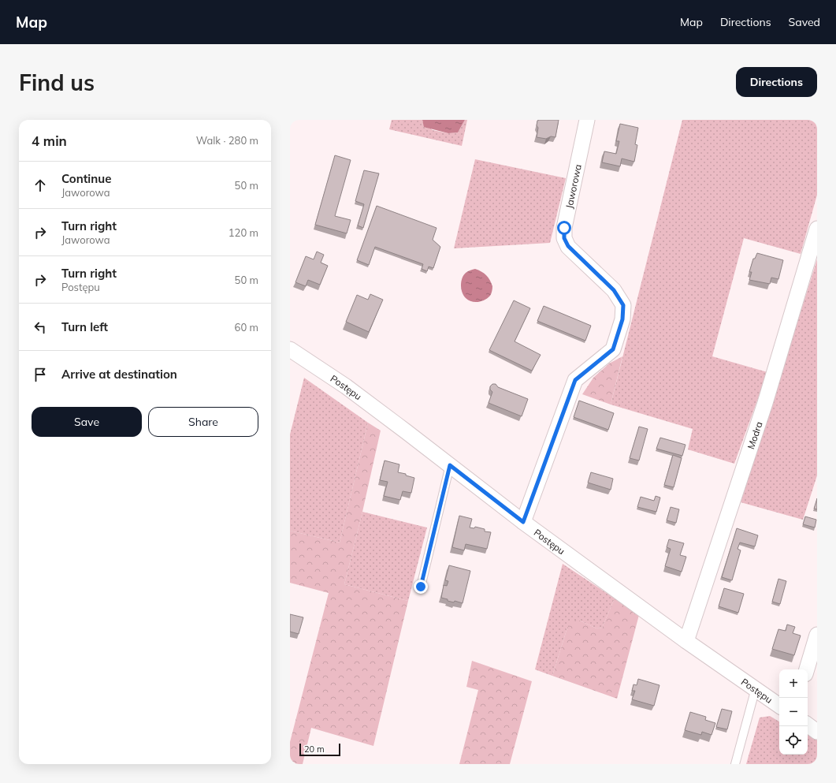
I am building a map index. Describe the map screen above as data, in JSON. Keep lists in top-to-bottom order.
{
  "streets": {
    "street": ["Jaworowa", "Postępu", "Modra"]
  },
  "crossings": [
    ["Jaworowa", "Postępu"],
    ["Postępu", "Modra"]
  ],
  "scale_bar": "20 m",
  "page": {
    "header": "Map",
    "nav": ["Map", "Directions", "Saved"],
    "buttons": [
      "Directions",
      ["Save", "Share"]
    ],
    "title": "Find us",
    "heading": ["4 min", "Walk · 280 m"],
    "list": [
      ["Continue", "Jaworowa", "50 m"],
      ["Turn right", "Jaworowa", "120 m"],
      ["Turn right", "Postępu", "50 m"],
      ["Turn left", "60 m"],
      "Arrive at destination"
    ],
    "map_buttons": ["+", "−"],
    "scale": "20 m"
  }
}
